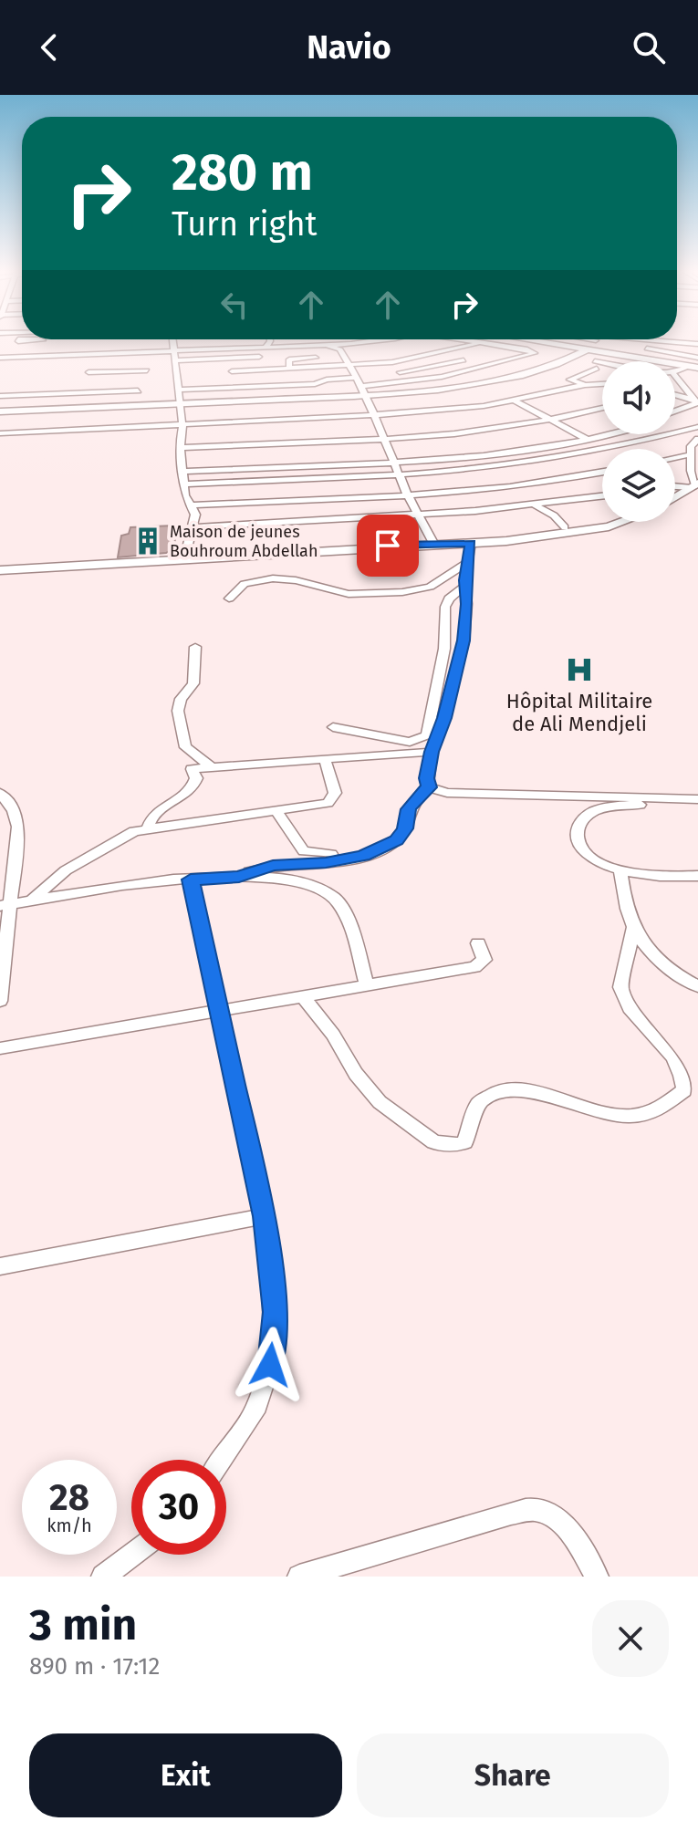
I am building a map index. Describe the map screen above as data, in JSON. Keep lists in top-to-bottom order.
{
  "places": {
    "building": ["Maison de jeunes Bouhroum Abdellah"],
    "hospital": ["Hôpital Militaire de Ali Mendjeli"]
  },
  "page": {
    "header": "Navio",
    "turn": ["280 m", "Turn right"],
    "speed": "28 km/h",
    "limit": "30",
    "heading": ["3 min", "890 m · 17:12"],
    "buttons": ["Exit", "Share"]
  }
}
